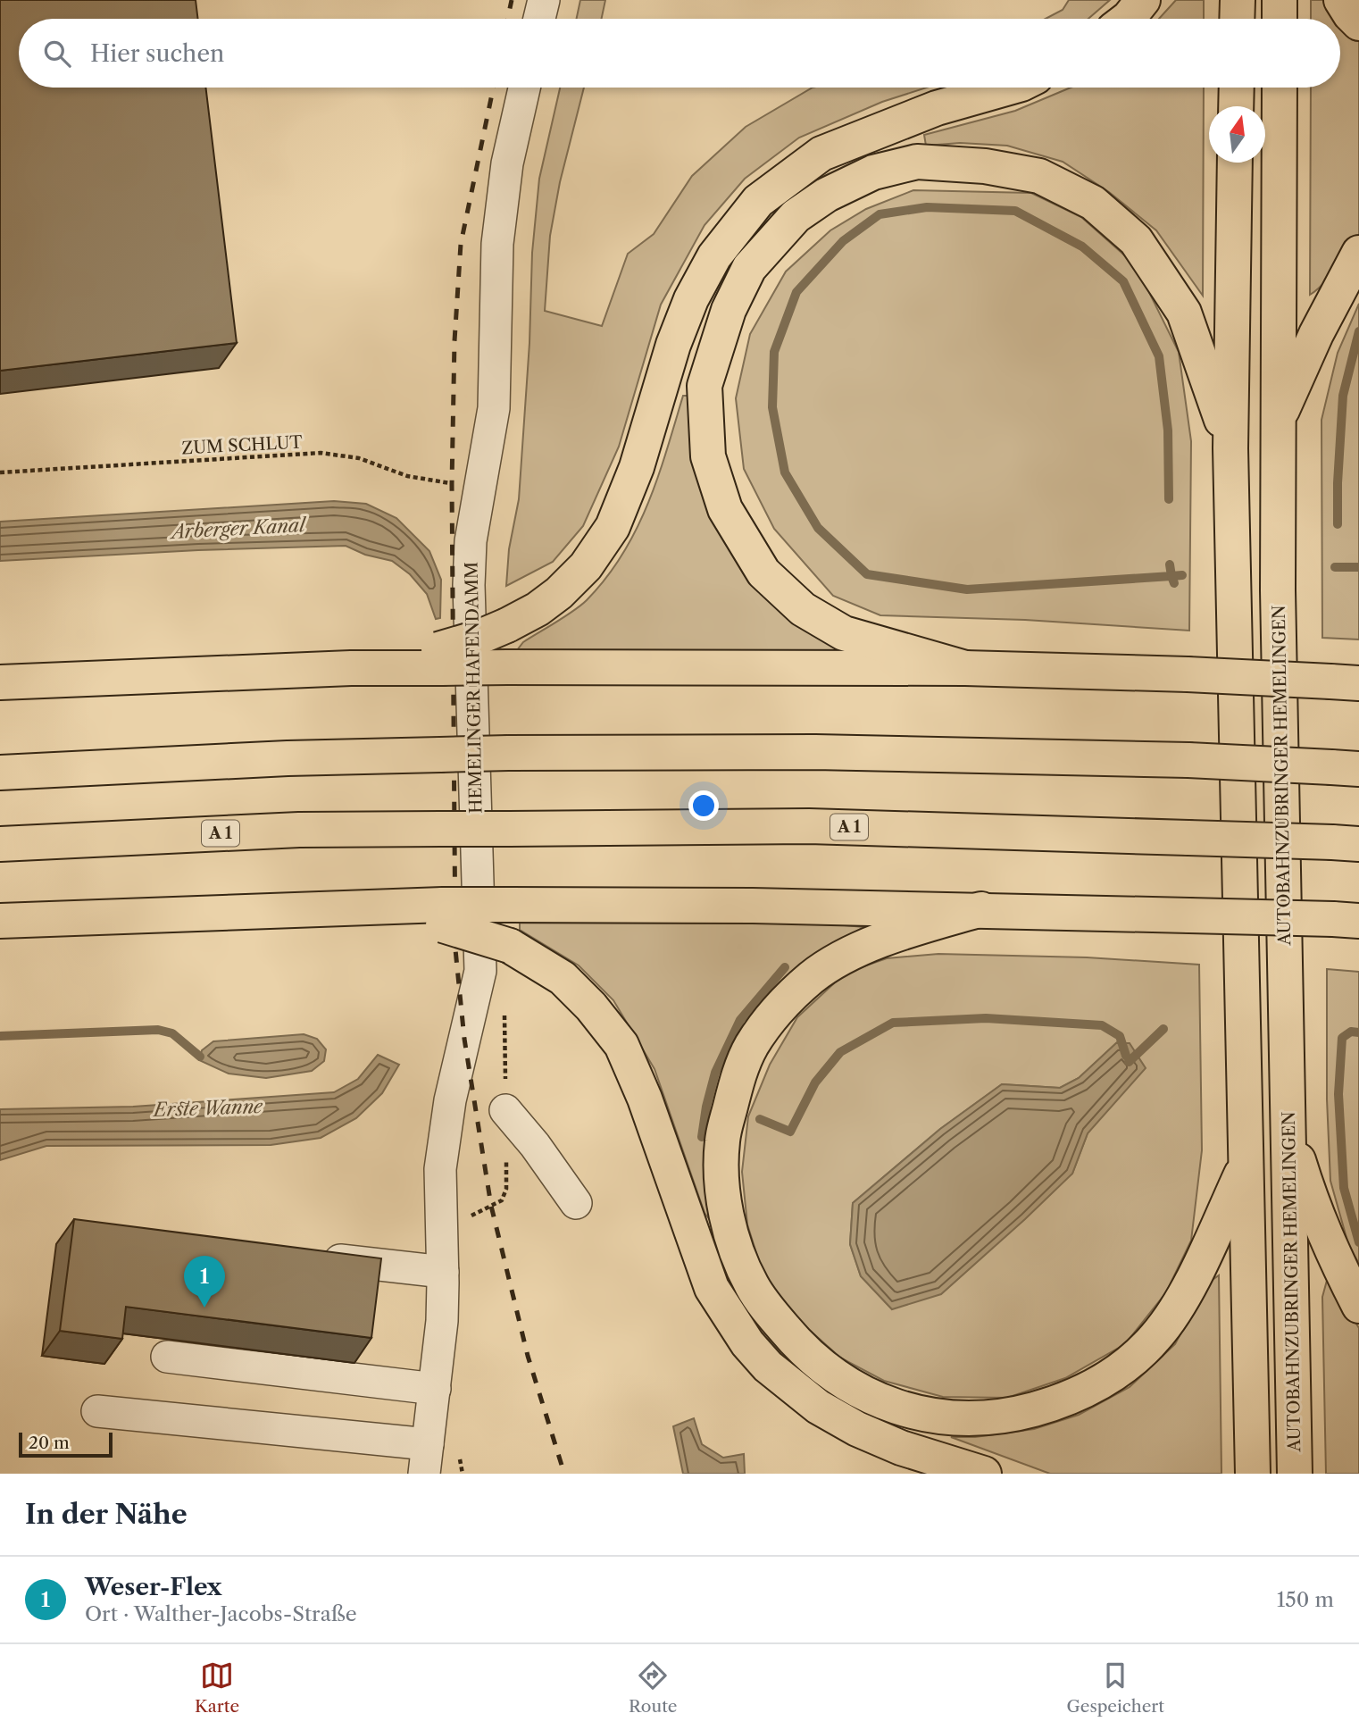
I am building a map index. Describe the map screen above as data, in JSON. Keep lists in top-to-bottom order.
{
  "streets": {
    "highway": ["AUTOBAHNZUBRINGER HEMELINGEN", "A 1"],
    "street": ["HEMELINGER HAFENDAMM"],
    "path": ["ZUM SCHLUT"]
  },
  "crossings": [
    ["ZUM SCHLUT", "HEMELINGER HAFENDAMM"]
  ],
  "water": ["Arberger Kanal", "Erste Wanne"],
  "scale_bar": "20 m",
  "north": "top",
  "page": {
    "search": "Hier suchen",
    "pins": "1",
    "scale": "20 m",
    "heading": "In der Nähe",
    "list": [
      {
        "mark": "1",
        "name": "Weser-Flex",
        "note": "Ort · Walther-Jacobs-Straße",
        "value": "150 m"
      }
    ],
    "nav": ["Karte", "Route", "Gespeichert"]
  }
}
